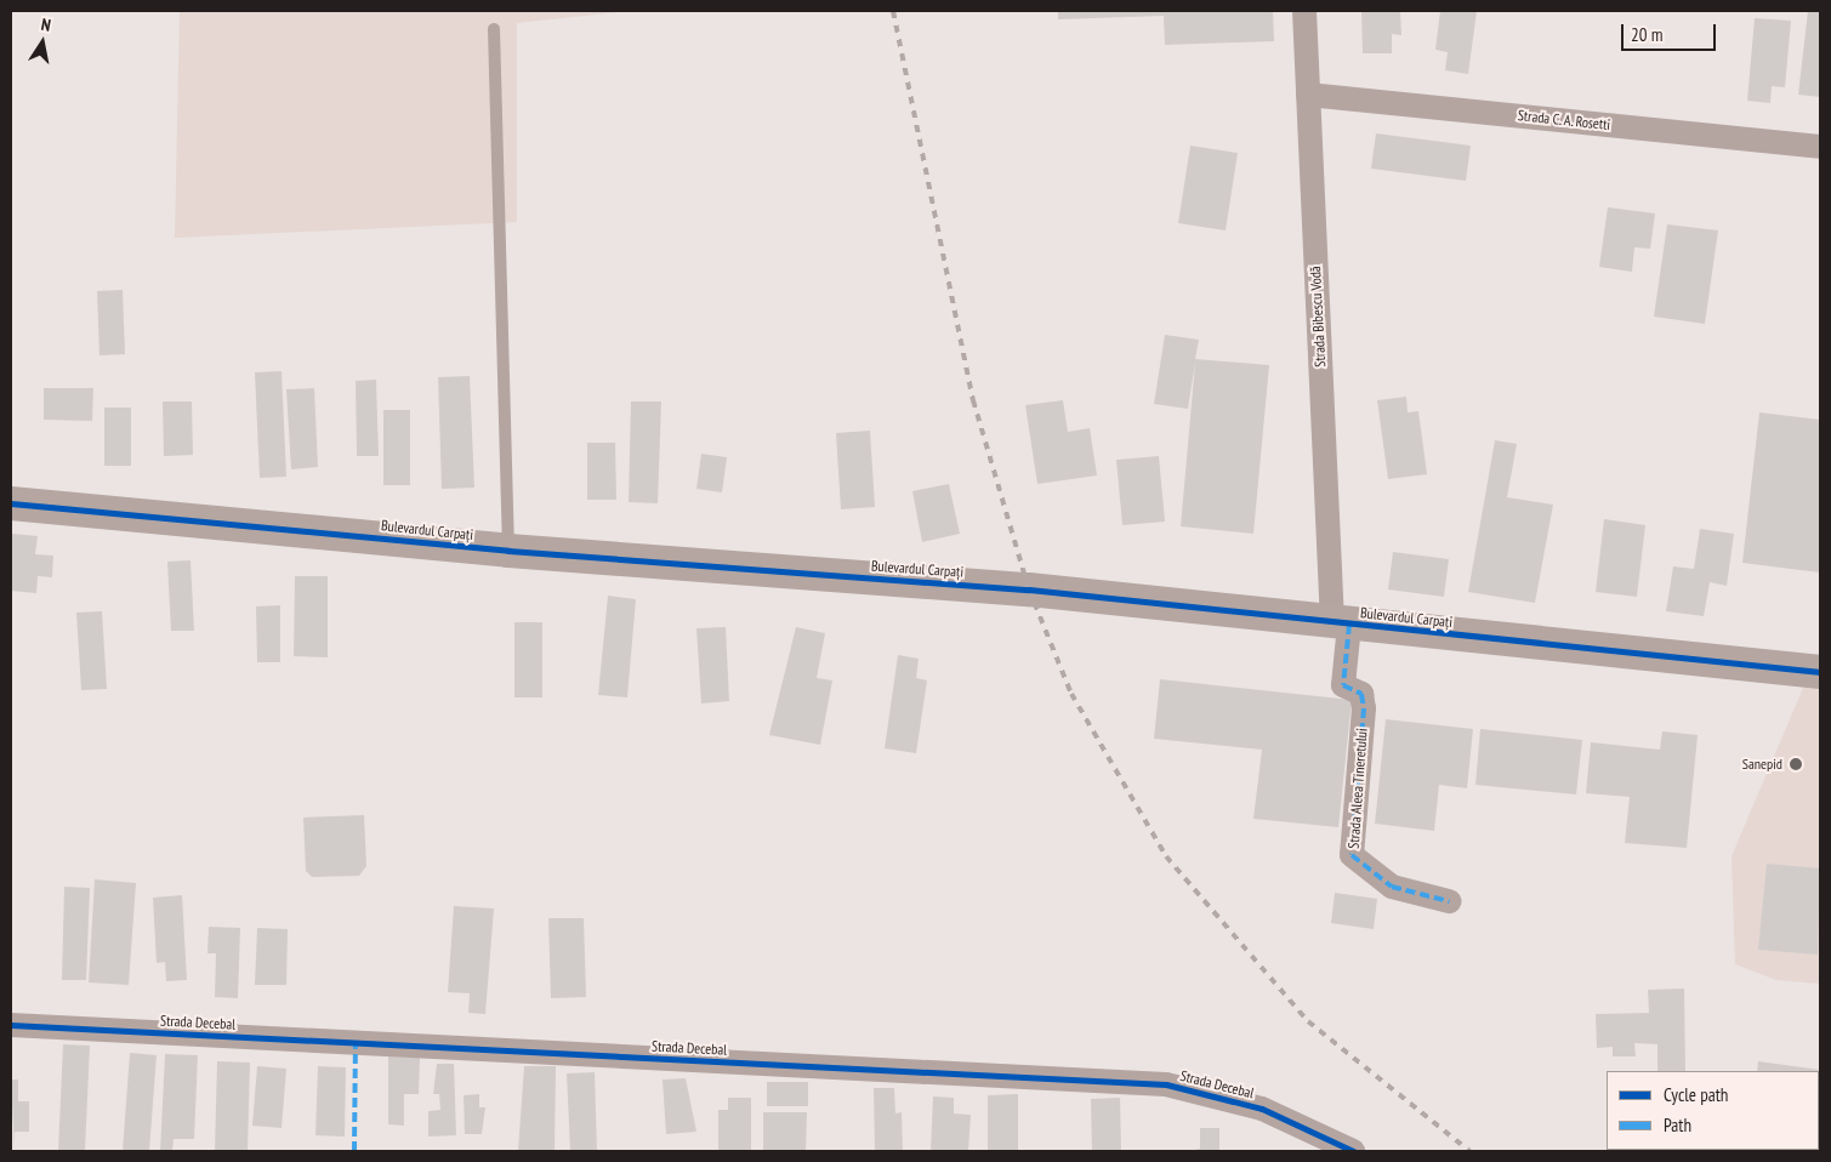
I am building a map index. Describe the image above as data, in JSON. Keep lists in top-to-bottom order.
{
  "streets": {
    "main road": ["Bulevardul Carpați"],
    "street": [
      "Strada C. A. Rosetti",
      "Strada Bibescu Vodă",
      "Strada Aleea Tineretului",
      "Strada Decebal"
    ]
  },
  "crossings": [
    ["Strada C. A. Rosetti", "Strada Bibescu Vodă"],
    ["Strada Bibescu Vodă", "Bulevardul Carpați"],
    ["Strada Bibescu Vodă", "Strada Aleea Tineretului"],
    ["Bulevardul Carpați", "Strada Aleea Tineretului"]
  ],
  "places": ["Sanepid"],
  "legend": ["Cycle path", "Path"],
  "scale_bar": "20 m",
  "north": "top"
}
